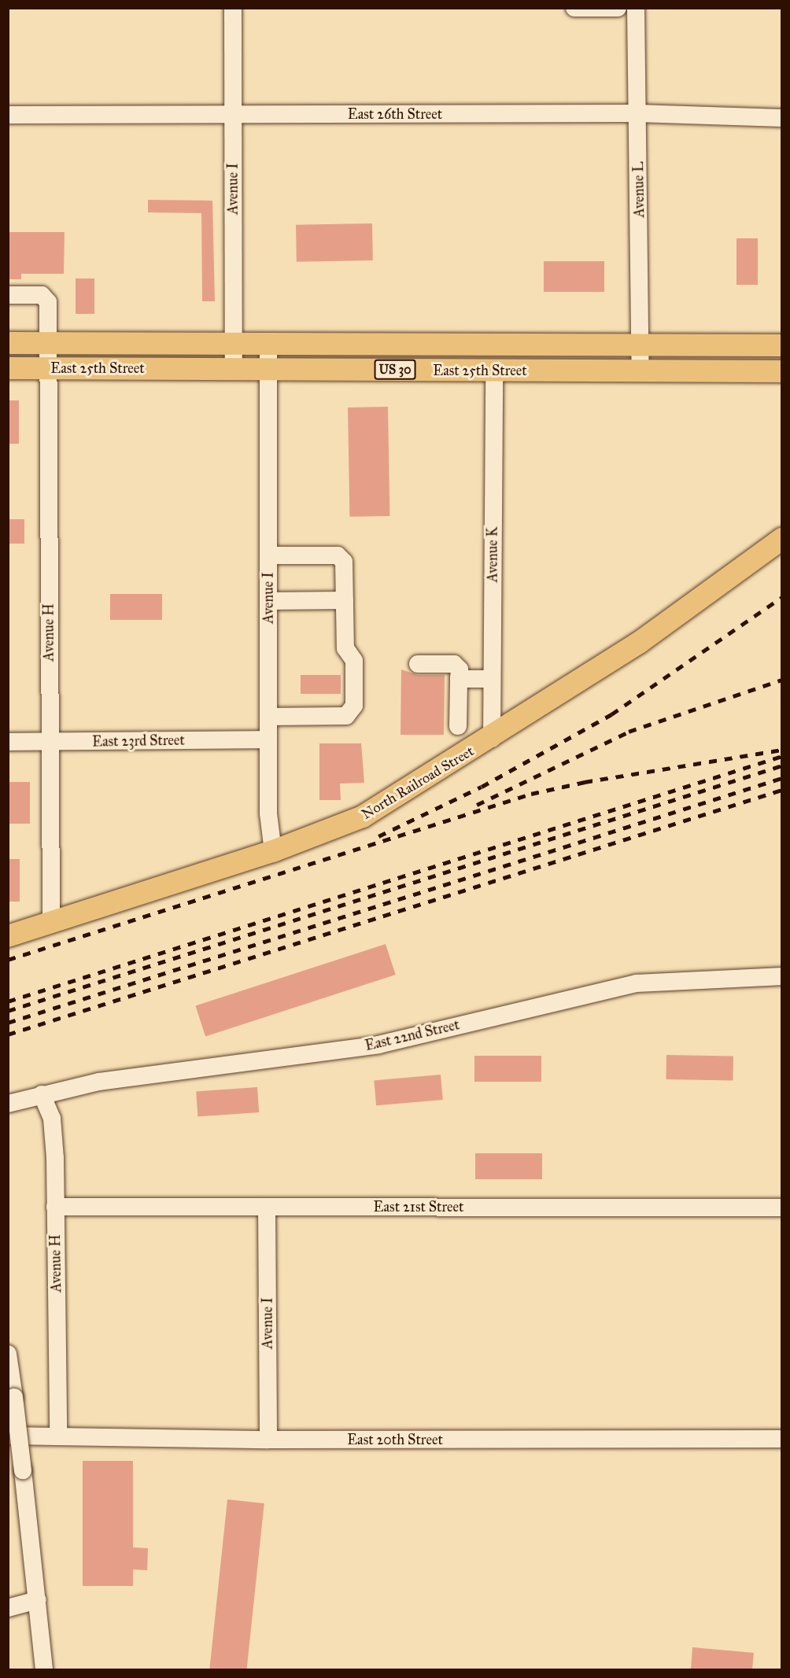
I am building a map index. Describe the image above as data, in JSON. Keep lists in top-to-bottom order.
{
  "streets": {
    "main road": ["East 25th Street", "US 30", "North Railroad Street"],
    "street": [
      "East 26th Street",
      "Avenue I",
      "Avenue L",
      "Avenue K",
      "Avenue H",
      "East 23rd Street",
      "East 22nd Street",
      "East 21st Street",
      "East 20th Street"
    ]
  },
  "crossings": [
    ["East 26th Street", "Avenue I"],
    ["East 26th Street", "Avenue L"],
    ["Avenue I", "East 25th Street"],
    ["Avenue I", "East 23rd Street"],
    ["Avenue I", "North Railroad Street"],
    ["Avenue I", "East 21st Street"],
    ["Avenue I", "East 20th Street"],
    ["Avenue L", "East 25th Street"],
    ["East 25th Street", "Avenue K"],
    ["East 25th Street", "Avenue H"],
    ["Avenue K", "North Railroad Street"],
    ["Avenue H", "East 23rd Street"],
    ["Avenue H", "North Railroad Street"],
    ["Avenue H", "East 22nd Street"],
    ["Avenue H", "East 21st Street"],
    ["Avenue H", "East 20th Street"]
  ]
}
